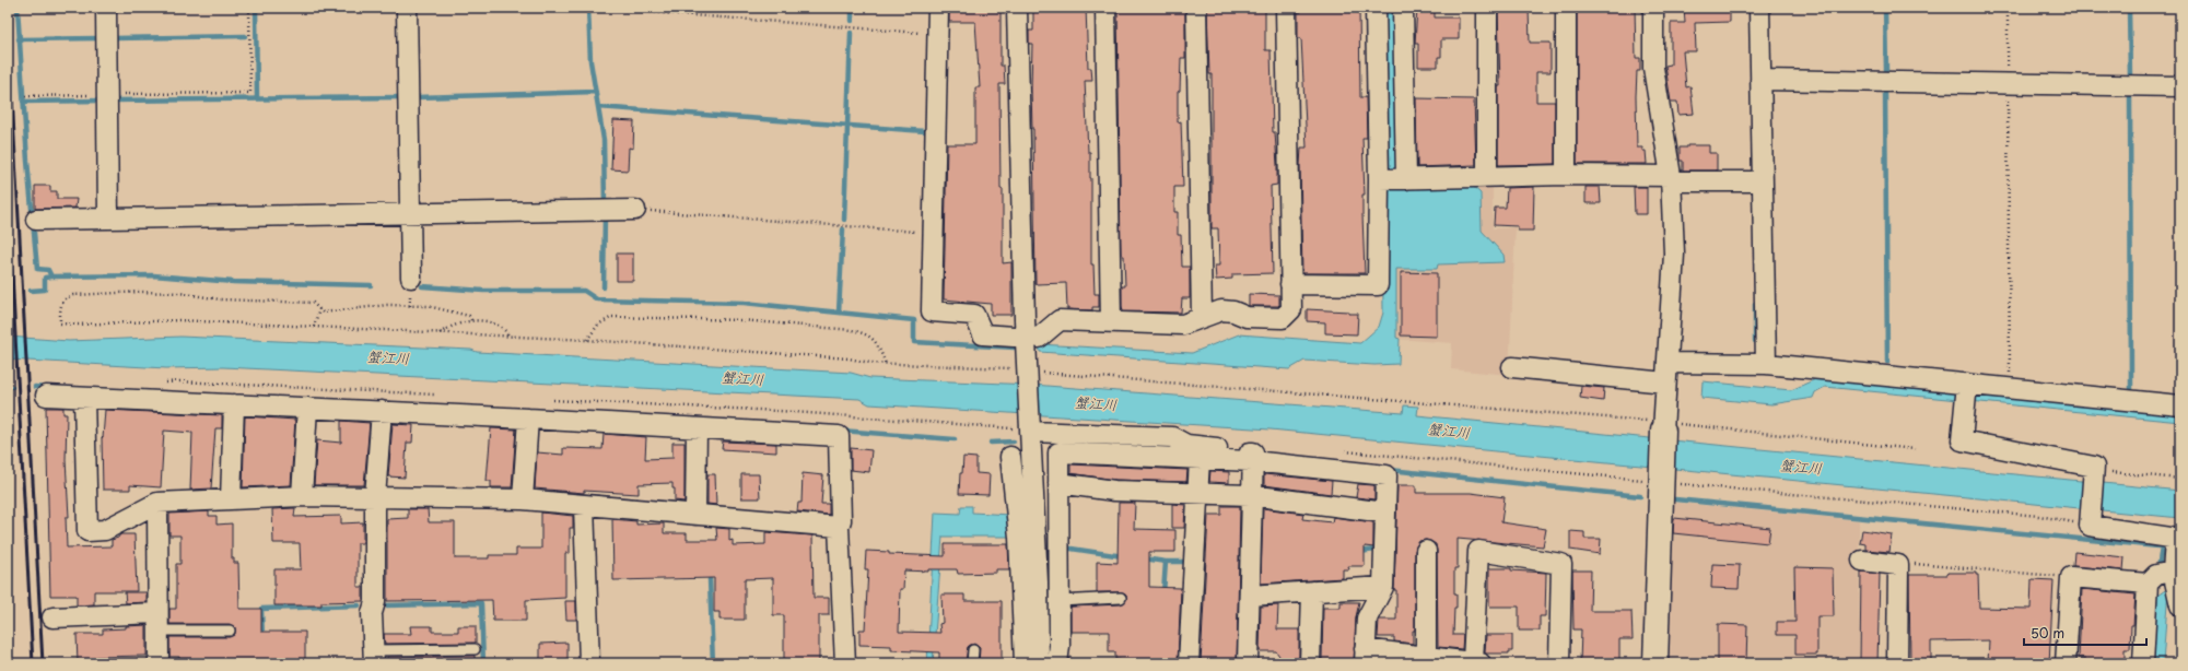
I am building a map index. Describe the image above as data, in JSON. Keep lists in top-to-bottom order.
{
  "water": ["蟹江川"],
  "scale_bar": "50 m"
}
